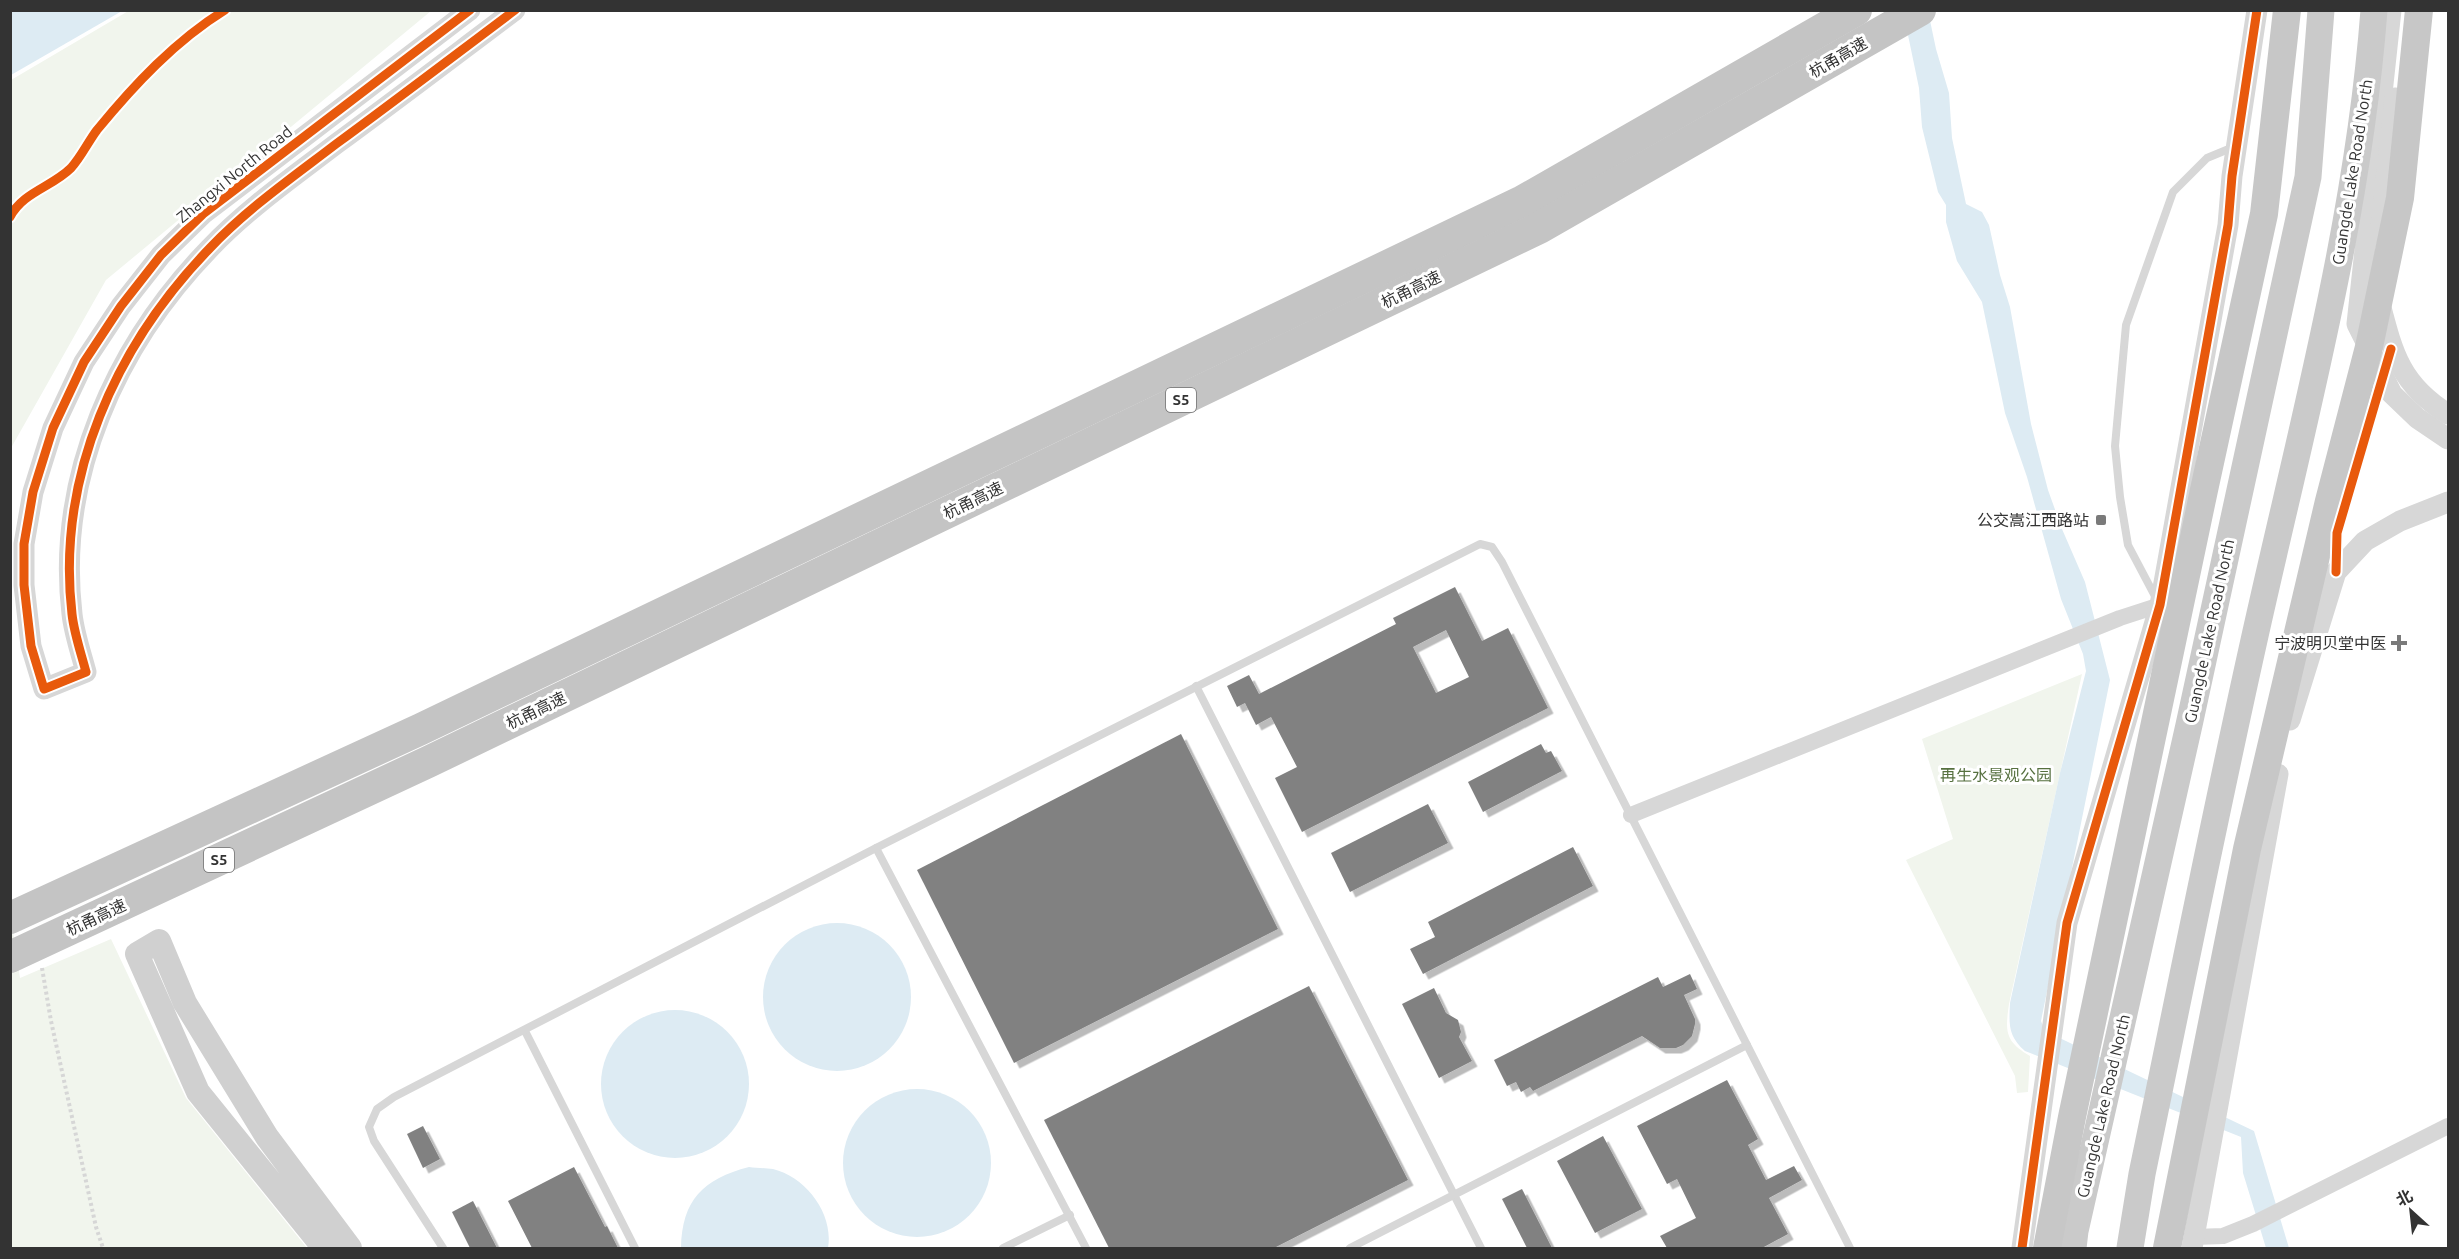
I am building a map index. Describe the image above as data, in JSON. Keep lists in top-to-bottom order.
{
  "streets": {
    "highway": ["杭甬高速", "S5"],
    "main road": ["Guangde Lake Road North"],
    "street": ["Zhangxi North Road"]
  },
  "parks": ["再生水景观公园"],
  "places": {
    "transit": ["公交嵩江西路站"],
    "health": ["宁波明贝堂中医"]
  },
  "north": "top left"
}
